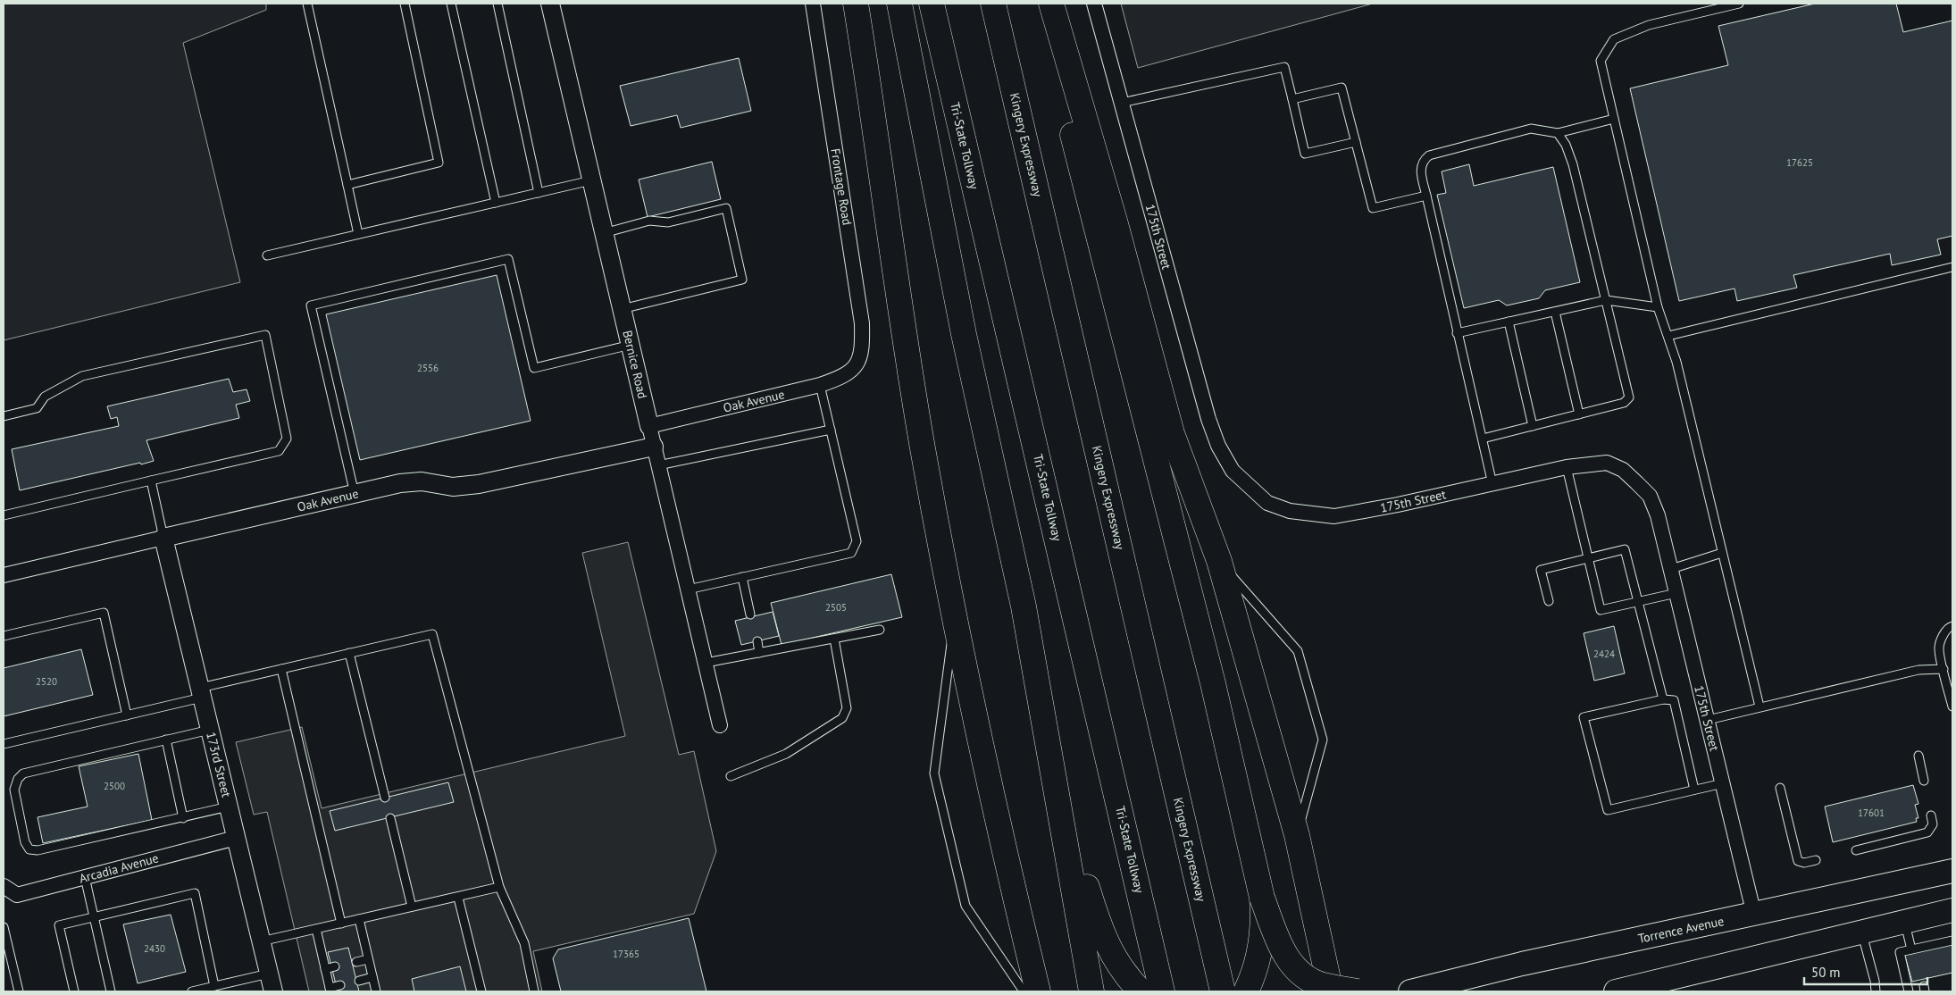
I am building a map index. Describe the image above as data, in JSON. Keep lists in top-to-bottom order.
{
  "streets": {
    "highway": ["Kingery Expressway", "Tri-State Tollway"],
    "main road": ["Torrence Avenue"],
    "street": [
      "Frontage Road",
      "175th Street",
      "Bernice Road",
      "Oak Avenue",
      "173rd Street",
      "Arcadia Avenue"
    ]
  },
  "crossings": [
    ["Frontage Road", "Oak Avenue"],
    ["175th Street", "Torrence Avenue"],
    ["Bernice Road", "Oak Avenue"],
    ["Oak Avenue", "173rd Street"],
    ["173rd Street", "Arcadia Avenue"]
  ],
  "house_numbers": [
    "17625",
    "2556",
    "2505",
    "2424",
    "2520",
    "2500",
    "17601",
    "2430",
    "17365"
  ],
  "scale_bar": "50 m"
}
